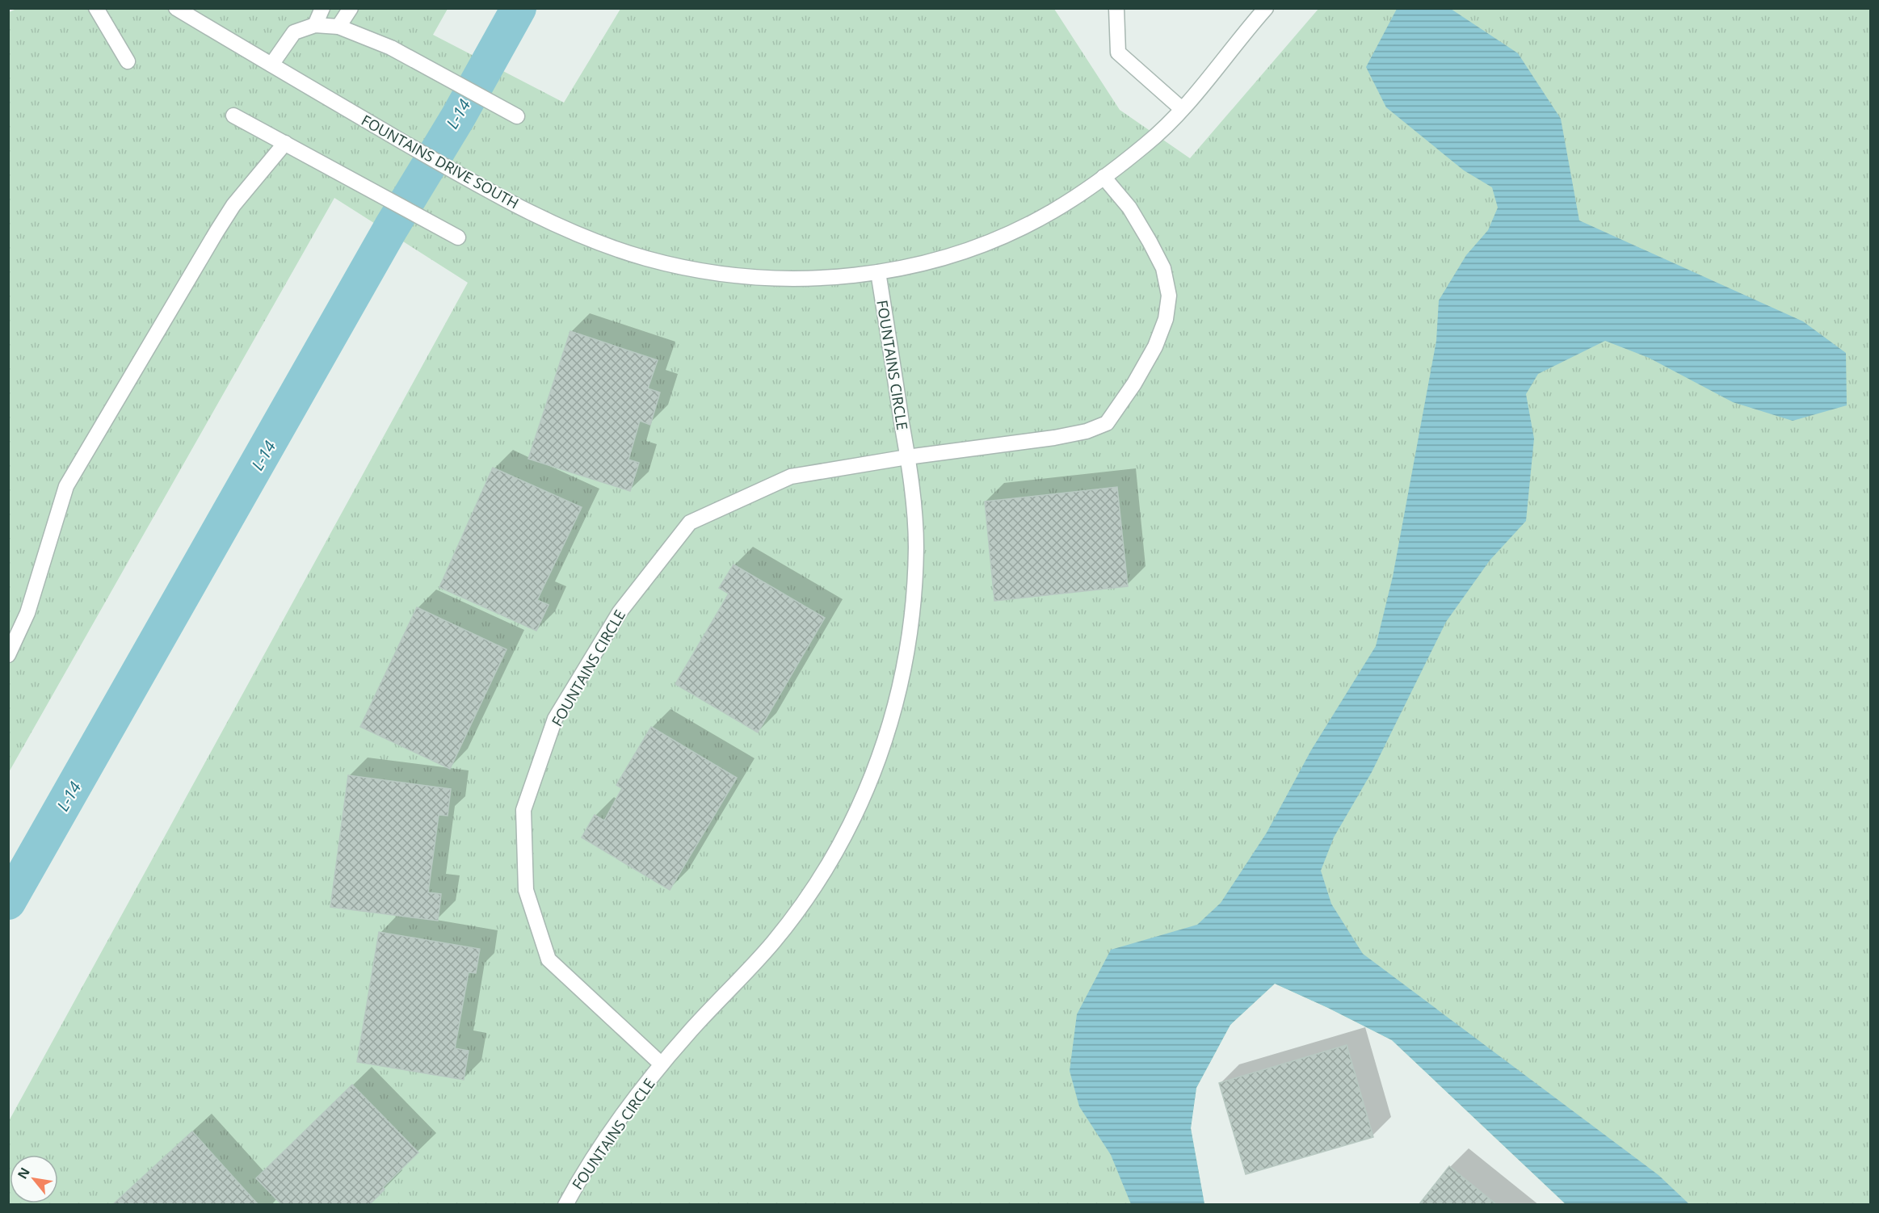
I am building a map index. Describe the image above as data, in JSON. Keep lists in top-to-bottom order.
{
  "streets": {
    "street": ["FOUNTAINS DRIVE SOUTH", "FOUNTAINS CIRCLE"]
  },
  "crossings": [
    ["FOUNTAINS DRIVE SOUTH", "FOUNTAINS CIRCLE"]
  ],
  "water": ["L-14"],
  "north": "top left"
}
